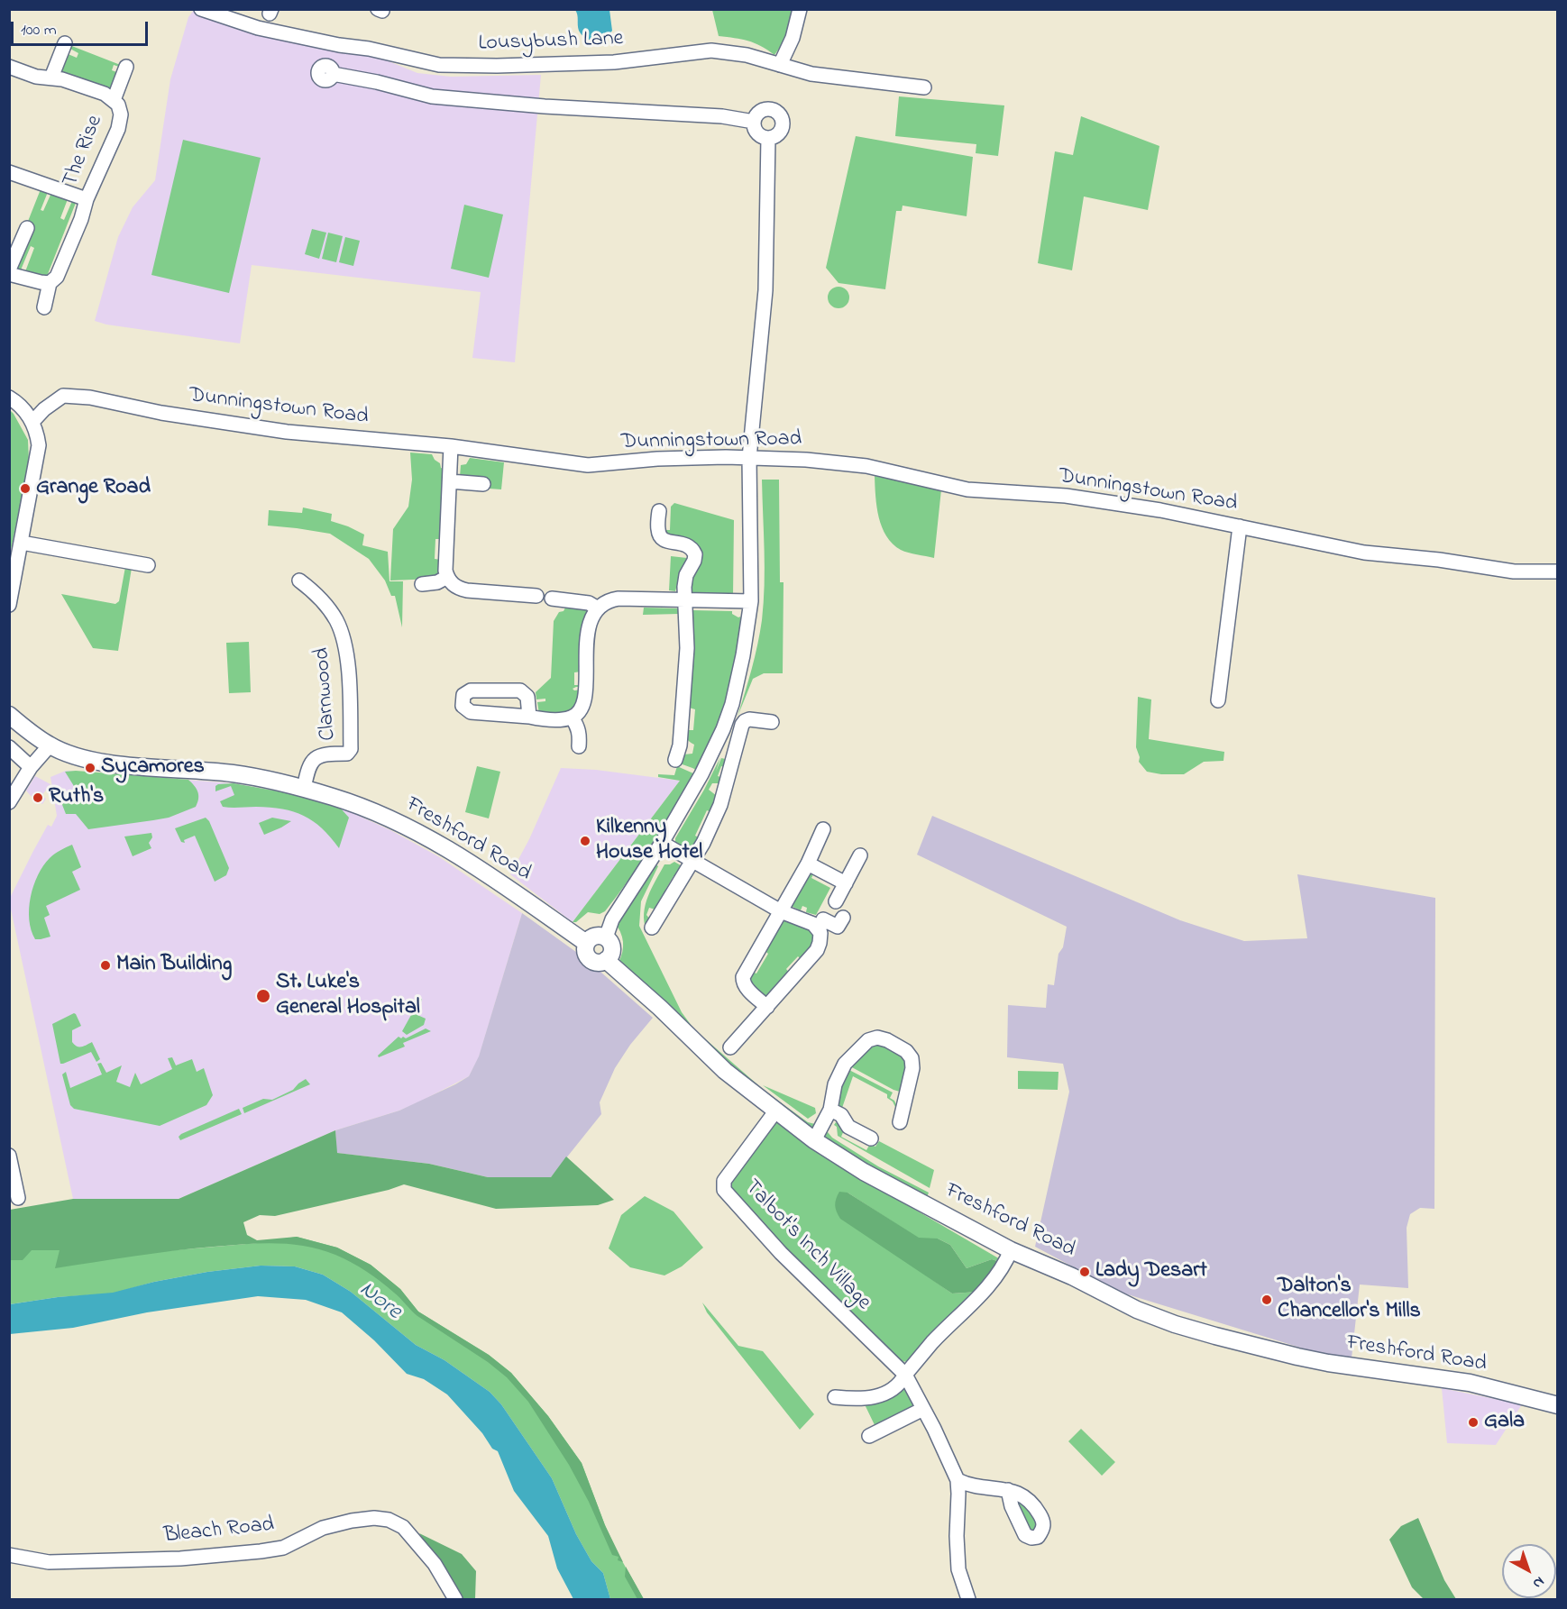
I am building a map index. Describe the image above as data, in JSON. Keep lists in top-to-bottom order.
{
  "streets": {
    "main road": ["Freshford Road"],
    "street": [
      "Lousybush Lane",
      "The Rise",
      "Dunningstown Road",
      "Clarnwood",
      "Talbot's Inch Village",
      "Bleach Road"
    ]
  },
  "crossings": [
    ["Clarnwood", "Freshford Road"],
    ["Freshford Road", "Talbot's Inch Village"]
  ],
  "water": ["Nore"],
  "places": [
    "Grange Road",
    "Sycamores",
    "Ruth's",
    "Kilkenny House Hotel",
    "Main Building",
    "St. Luke's General Hospital",
    "Lady Desart",
    "Dalton's Chancellor's Mills",
    "Gala"
  ],
  "scale_bar": "100 m",
  "north": "bottom right"
}
